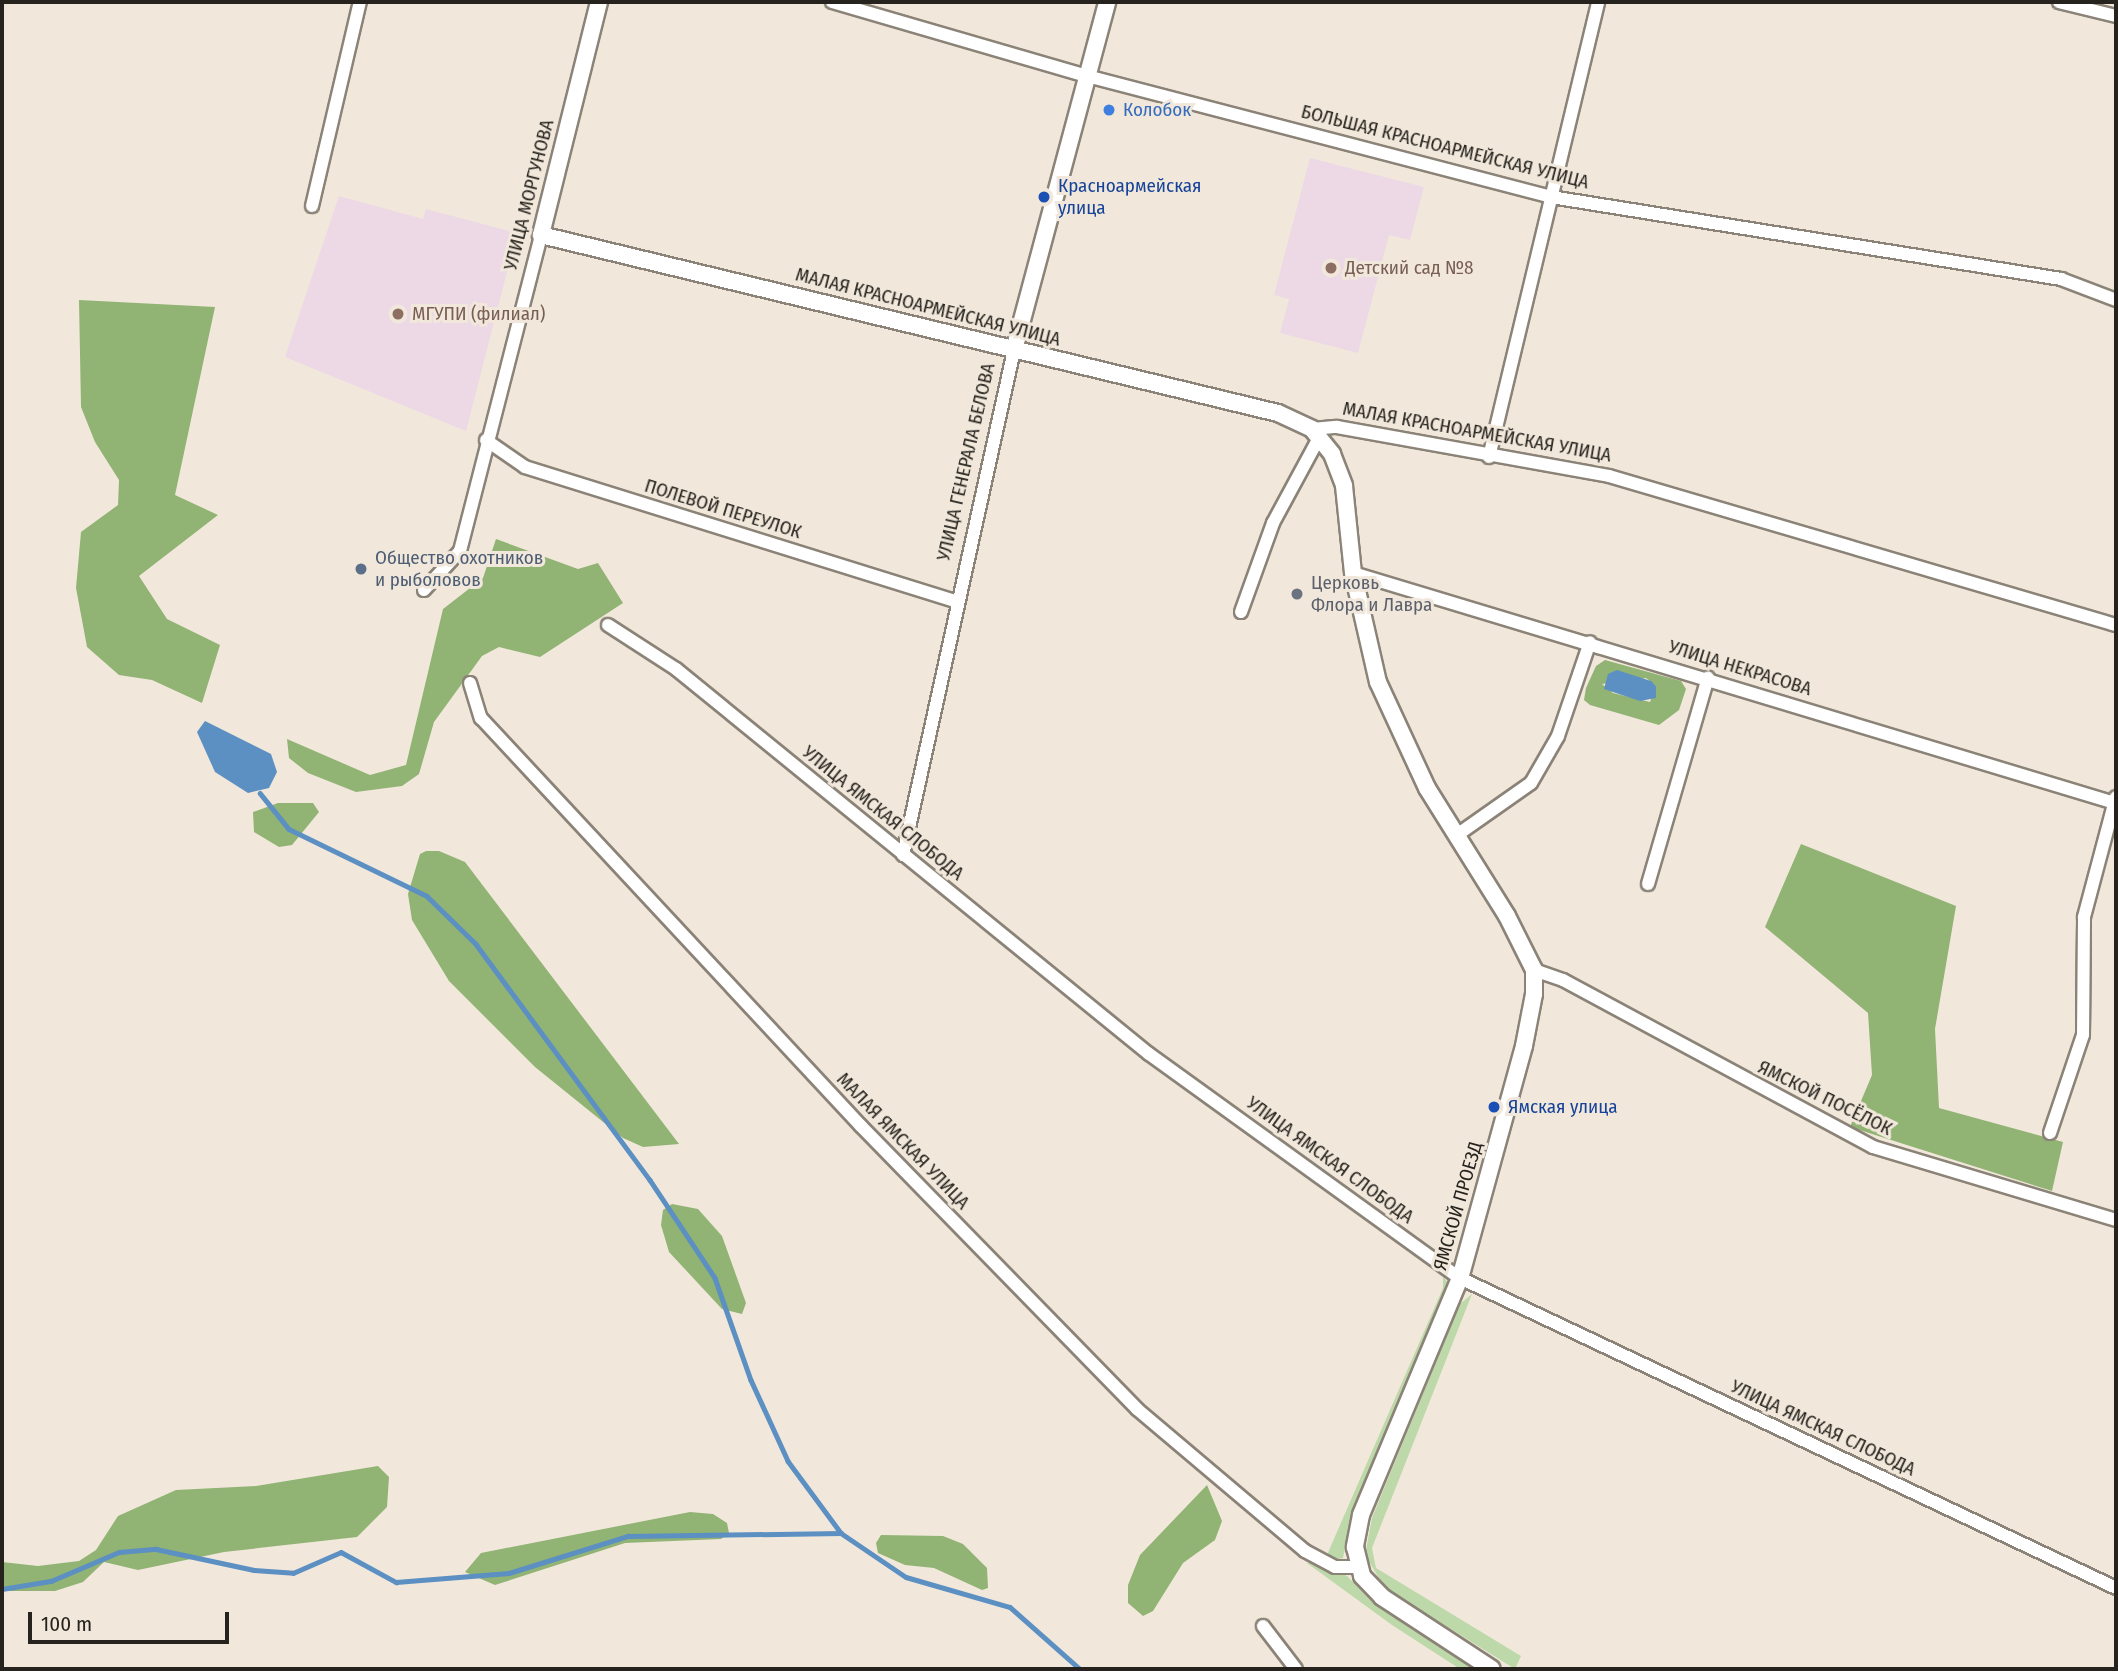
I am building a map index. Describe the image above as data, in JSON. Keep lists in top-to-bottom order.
{
  "streets": {
    "main road": [
      "УЛИЦА МОРГУНОВА",
      "МАЛАЯ КРАСНОАРМЕЙСКАЯ УЛИЦА",
      "УЛИЦА ГЕНЕРАЛА БЕЛОВА",
      "ЯМСКОЙ ПРОЕЗД"
    ],
    "street": [
      "БОЛЬШАЯ КРАСНОАРМЕЙСКАЯ УЛИЦА",
      "ПОЛЕВОЙ ПЕРЕУЛОК",
      "УЛИЦА НЕКРАСОВА",
      "УЛИЦА ЯМСКАЯ СЛОБОДА",
      "ЯМСКОЙ ПОСЁЛОК",
      "МАЛАЯ ЯМСКАЯ УЛИЦА"
    ]
  },
  "crossings": [
    ["БОЛЬШАЯ КРАСНОАРМЕЙСКАЯ УЛИЦА", "УЛИЦА ГЕНЕРАЛА БЕЛОВА"],
    ["УЛИЦА МОРГУНОВА", "МАЛАЯ КРАСНОАРМЕЙСКАЯ УЛИЦА"],
    ["УЛИЦА МОРГУНОВА", "ПОЛЕВОЙ ПЕРЕУЛОК"],
    ["МАЛАЯ КРАСНОАРМЕЙСКАЯ УЛИЦА", "УЛИЦА ГЕНЕРАЛА БЕЛОВА"],
    ["УЛИЦА ГЕНЕРАЛА БЕЛОВА", "ПОЛЕВОЙ ПЕРЕУЛОК"],
    ["УЛИЦА ГЕНЕРАЛА БЕЛОВА", "УЛИЦА ЯМСКАЯ СЛОБОДА"],
    ["УЛИЦА ЯМСКАЯ СЛОБОДА", "ЯМСКОЙ ПРОЕЗД"],
    ["ЯМСКОЙ ПОСЁЛОК", "ЯМСКОЙ ПРОЕЗД"],
    ["МАЛАЯ ЯМСКАЯ УЛИЦА", "ЯМСКОЙ ПРОЕЗД"]
  ],
  "places": [
    "Колобок",
    "Красноармейская улица",
    "Детский сад №8",
    "МГУПИ (филиал)",
    "Общество охотников и рыболовов",
    "Церковь Флора и Лавра",
    "Ямская улица"
  ],
  "scale_bar": "100 m"
}
